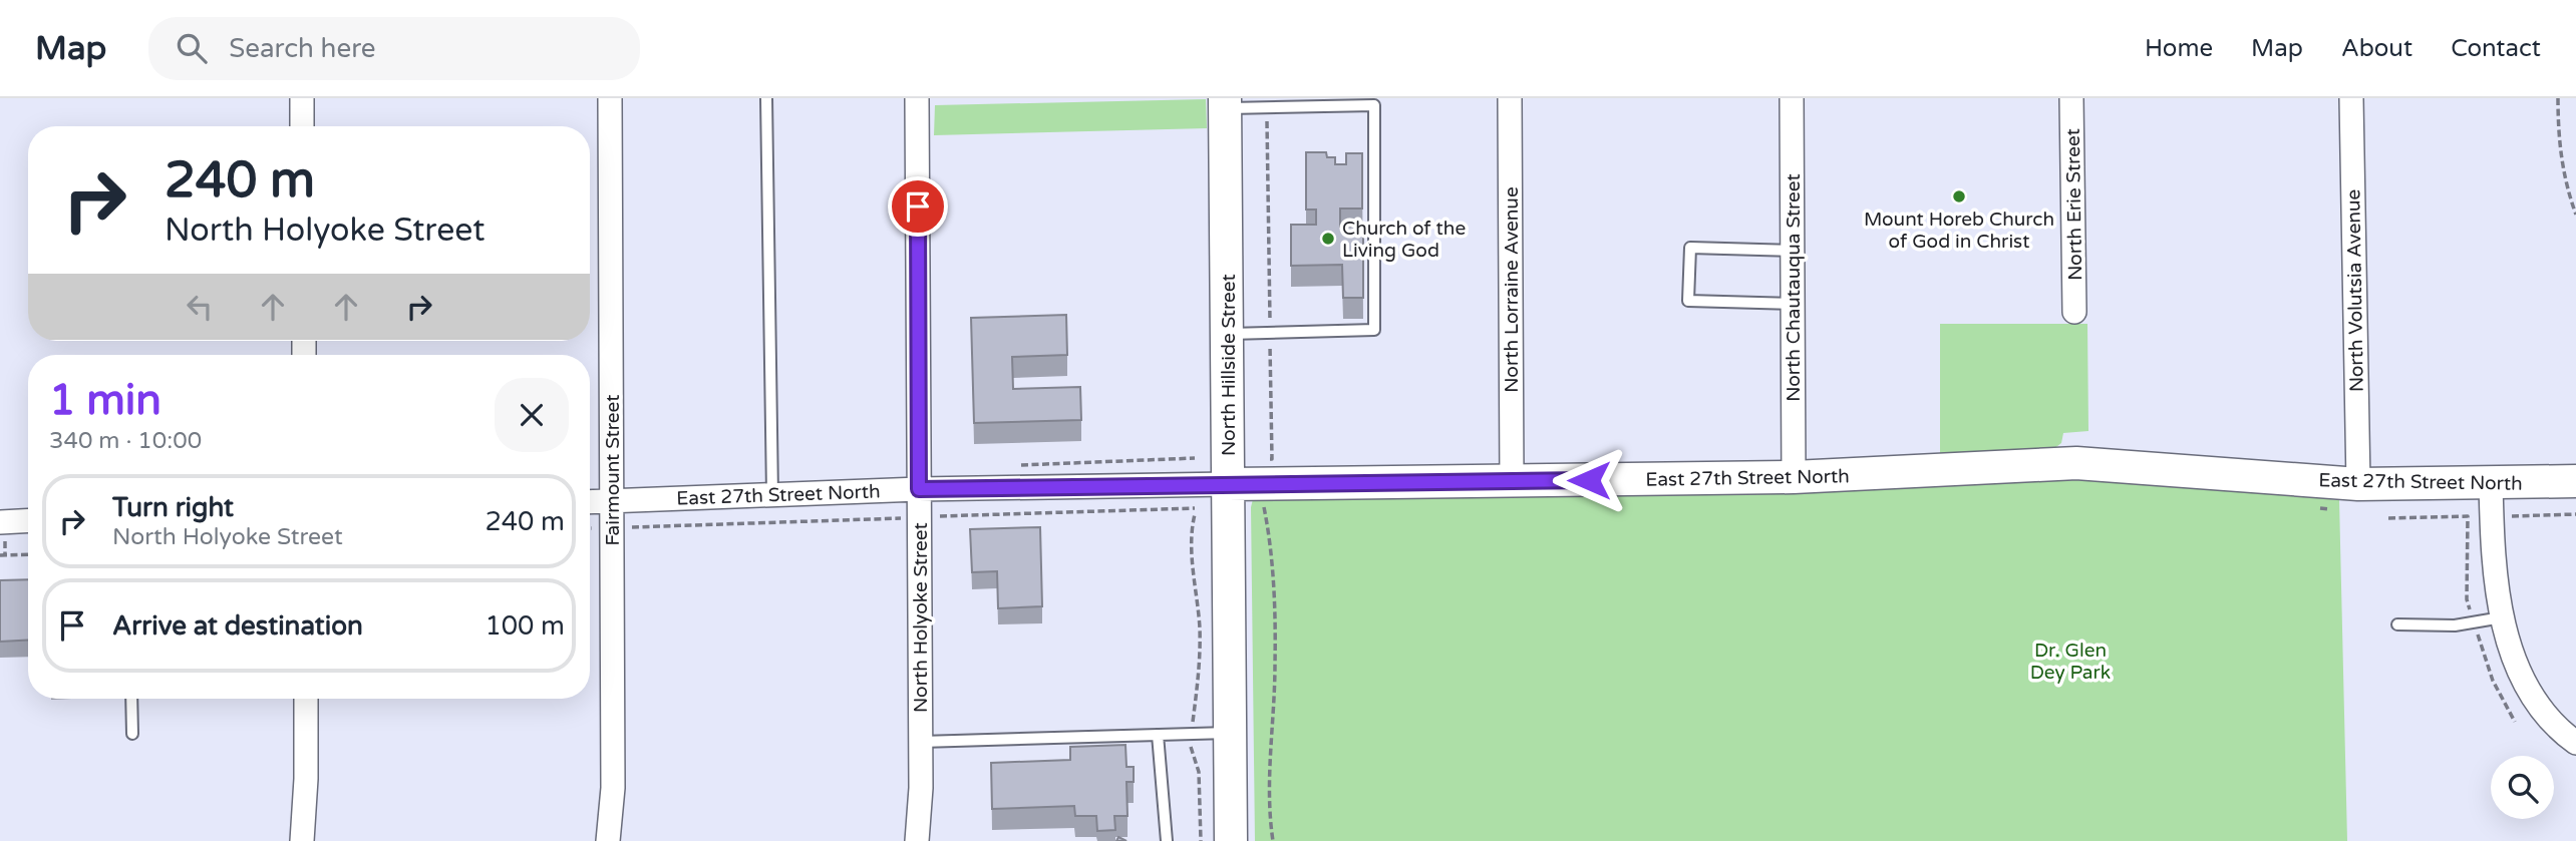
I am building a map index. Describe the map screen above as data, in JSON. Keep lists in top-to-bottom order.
{
  "streets": {
    "street": [
      "North Erie Street",
      "North Chautauqua Street",
      "North Lorraine Avenue",
      "North Volutsia Avenue",
      "North Hillside Street",
      "Fairmount Street",
      "East 27th Street North",
      "North Holyoke Street"
    ]
  },
  "crossings": [
    ["North Chautauqua Street", "East 27th Street North"],
    ["North Lorraine Avenue", "East 27th Street North"],
    ["North Volutsia Avenue", "East 27th Street North"],
    ["North Hillside Street", "East 27th Street North"],
    ["Fairmount Street", "East 27th Street North"],
    ["East 27th Street North", "North Holyoke Street"]
  ],
  "parks": ["Dr. Glen Dey Park"],
  "places": ["Mount Horeb Church of God in Christ", "Church of the Living God"],
  "page": {
    "header": "Map",
    "search": "Search here",
    "nav": [
      "Home",
      "Map",
      "About",
      "Contact"
    ],
    "turn": ["240 m", "North Holyoke Street"],
    "heading": ["1 min", "340 m · 10:00"],
    "list": [
      {
        "name": "Turn right",
        "note": "North Holyoke Street",
        "value": "240 m"
      },
      {
        "name": "Arrive at destination",
        "value": "100 m"
      }
    ]
  }
}
